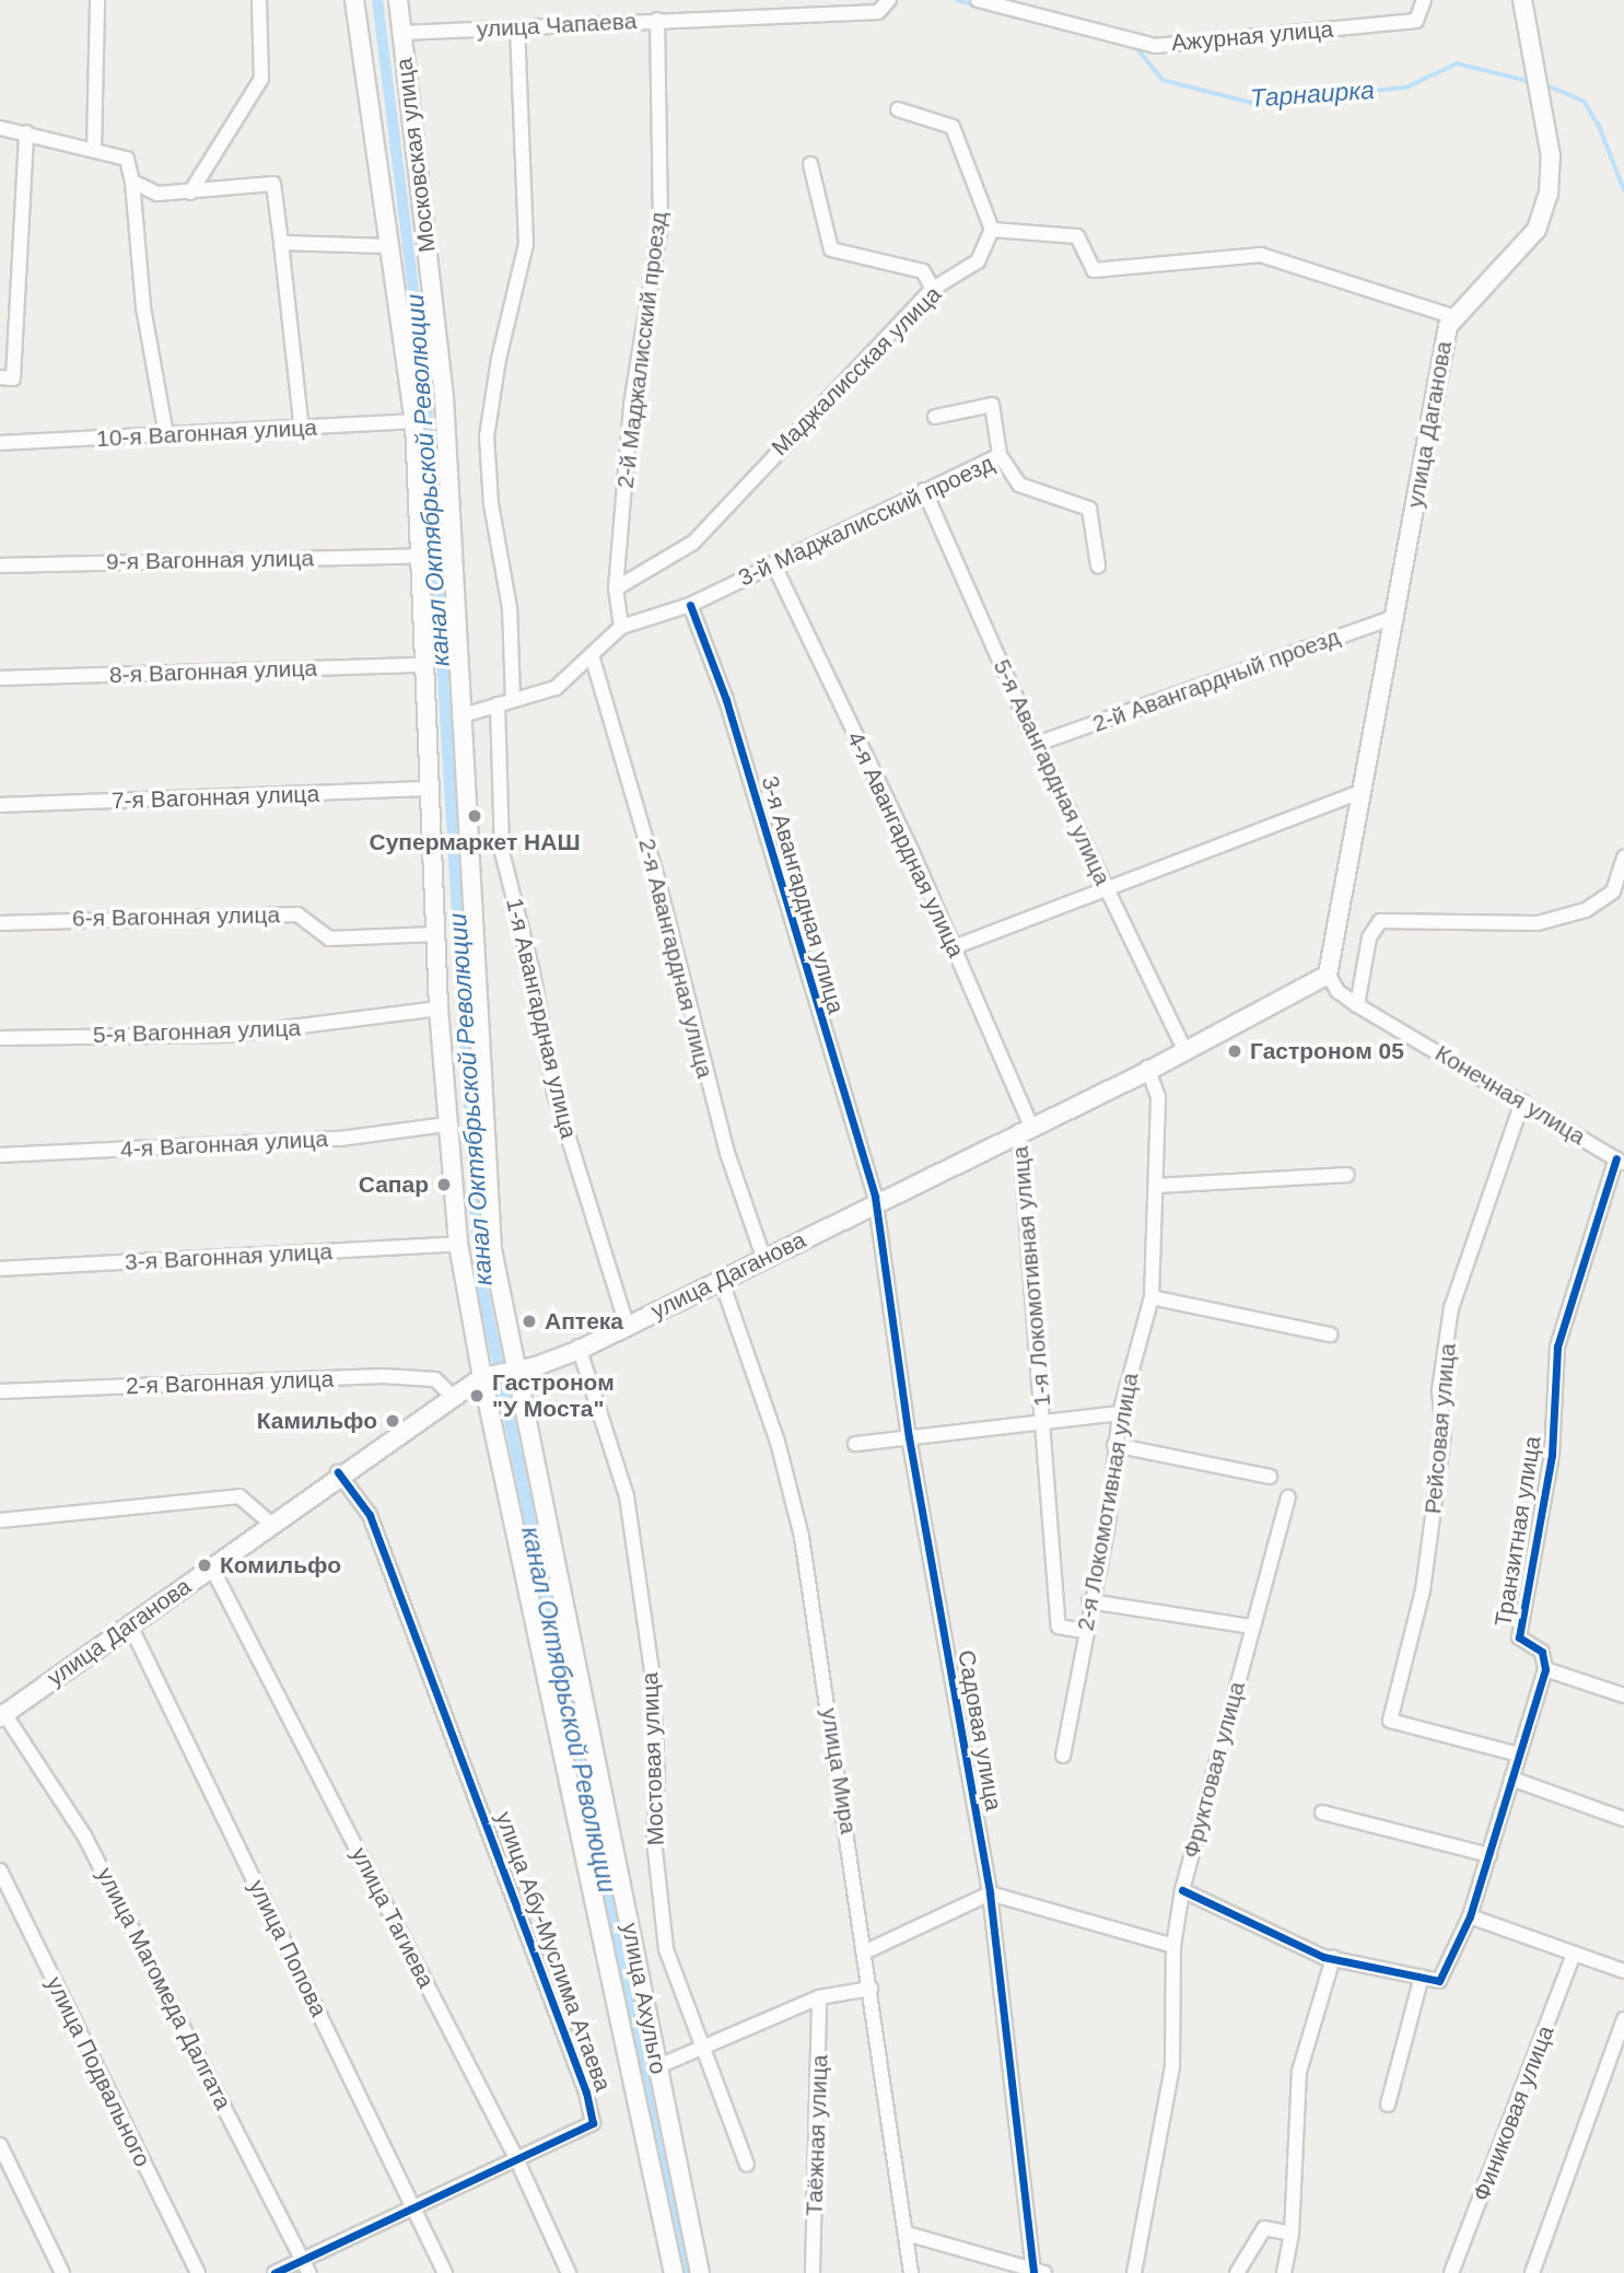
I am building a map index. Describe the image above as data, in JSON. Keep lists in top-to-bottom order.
{
  "streets": {
    "main road": ["Московская улица", "улица Даганова", "улица Ахульго"],
    "street": [
      "улица Чапаева",
      "Ажурная улица",
      "2-й Маджалисский проезд",
      "Маджалисская улица",
      "10-я Вагонная улица",
      "3-й Маджалисский проезд",
      "9-я Вагонная улица",
      "8-я Вагонная улица",
      "2-й Авангардный проезд",
      "5-я Авангардная улица",
      "7-я Вагонная улица",
      "4-я Авангардная улица",
      "3-я Авангардная улица",
      "6-я Вагонная улица",
      "2-я Авангардная улица",
      "1-я Авангардная улица",
      "5-я Вагонная улица",
      "Конечная улица",
      "4-я Вагонная улица",
      "3-я Вагонная улица",
      "1-я Локомотивная улица",
      "2-я Вагонная улица",
      "Рейсовая улица",
      "2-я Локомотивная улица",
      "Транзитная улица",
      "Садовая улица",
      "Мостовая улица",
      "Фруктовая улица",
      "улица Мира",
      "улица Тагиева",
      "улица Попова",
      "улица Абу-Муслима Атаева",
      "улица Магомеда Далгата",
      "улица Подвального",
      "Финиковая улица",
      "Таёжная улица"
    ]
  },
  "crossings": [
    ["улица Чапаева", "Московская улица"],
    ["улица Чапаева", "2-й Маджалисский проезд"],
    ["Московская улица", "улица Даганова"],
    ["Московская улица", "улица Ахульго"],
    ["2-й Маджалисский проезд", "Маджалисская улица"],
    ["2-й Маджалисский проезд", "3-й Маджалисский проезд"],
    ["улица Даганова", "2-й Авангардный проезд"],
    ["улица Даганова", "5-я Авангардная улица"],
    ["улица Даганова", "4-я Авангардная улица"],
    ["улица Даганова", "3-я Авангардная улица"],
    ["улица Даганова", "2-я Авангардная улица"],
    ["улица Даганова", "1-я Авангардная улица"],
    ["улица Даганова", "Конечная улица"],
    ["улица Даганова", "1-я Локомотивная улица"],
    ["улица Даганова", "2-я Вагонная улица"],
    ["улица Даганова", "2-я Локомотивная улица"],
    ["улица Даганова", "Садовая улица"],
    ["улица Даганова", "Мостовая улица"],
    ["улица Даганова", "улица Мира"],
    ["улица Даганова", "улица Тагиева"],
    ["улица Даганова", "улица Попова"],
    ["улица Даганова", "улица Абу-Муслима Атаева"],
    ["улица Даганова", "улица Магомеда Далгата"],
    ["улица Даганова", "улица Ахульго"],
    ["3-й Маджалисский проезд", "5-я Авангардная улица"],
    ["3-й Маджалисский проезд", "4-я Авангардная улица"],
    ["3-й Маджалисский проезд", "3-я Авангардная улица"],
    ["2-й Авангардный проезд", "5-я Авангардная улица"],
    ["4-я Авангардная улица", "1-я Локомотивная улица"],
    ["3-я Авангардная улица", "Садовая улица"],
    ["Конечная улица", "Рейсовая улица"],
    ["Конечная улица", "Транзитная улица"],
    ["1-я Локомотивная улица", "2-я Локомотивная улица"],
    ["1-я Локомотивная улица", "Садовая улица"],
    ["улица Тагиева", "улица Абу-Муслима Атаева"],
    ["улица Попова", "улица Абу-Муслима Атаева"],
    ["улица Абу-Муслима Атаева", "улица Магомеда Далгата"]
  ],
  "water": ["Тарнаирка", "канал Октябрьской Революции"],
  "places": [
    "Супермаркет НАШ",
    "Гастроном 05",
    "Сапар",
    "Аптека",
    "Гастроном \"У Моста\"",
    "Камильфо",
    "Комильфо"
  ]
}
